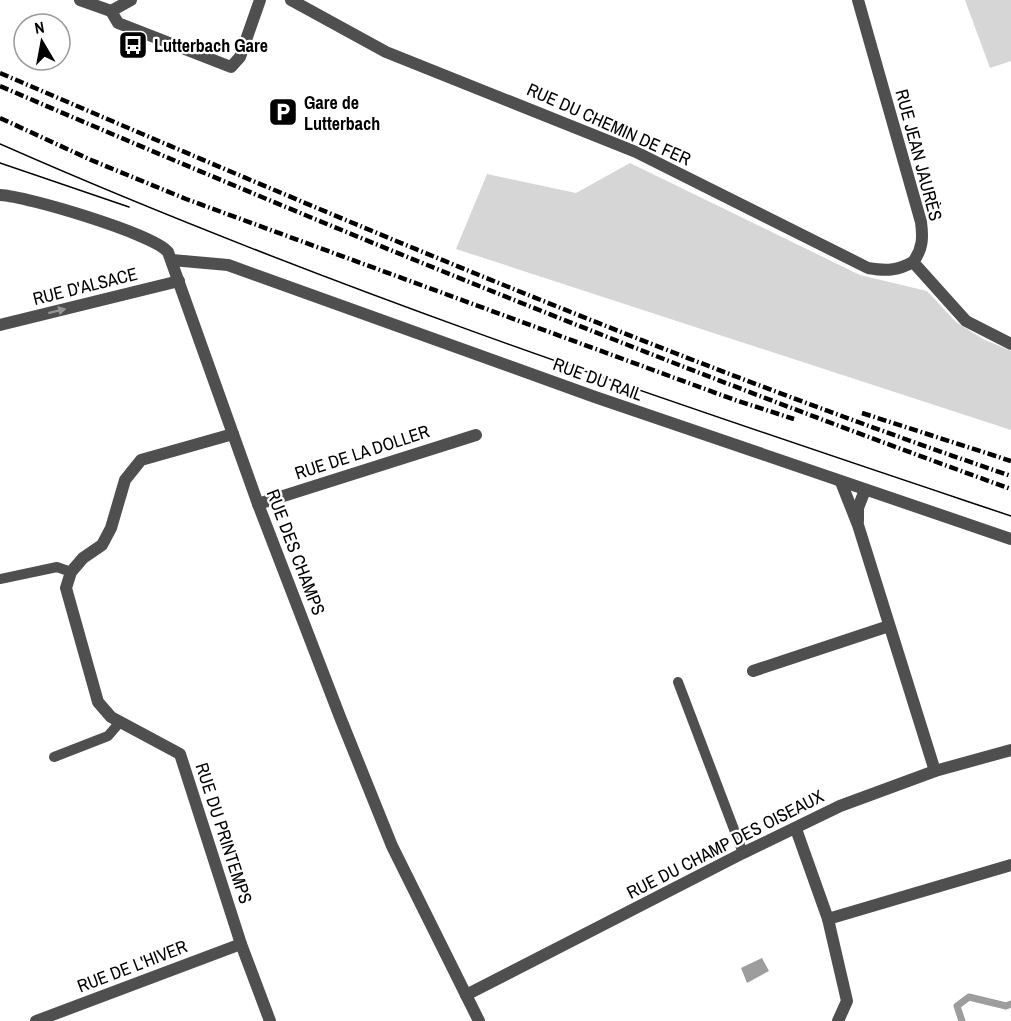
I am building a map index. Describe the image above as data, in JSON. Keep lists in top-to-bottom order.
{
  "streets": {
    "street": [
      "RUE DU CHEMIN DE FER",
      "RUE JEAN JAURÈS",
      "RUE D'ALSACE",
      "RUE DU RAIL",
      "RUE DE LA DOLLER",
      "RUE DES CHAMPS",
      "RUE DU PRINTEMPS",
      "RUE DU CHAMP DES OISEAUX",
      "RUE DE L'HIVER"
    ]
  },
  "crossings": [
    ["RUE DU CHEMIN DE FER", "RUE JEAN JAURÈS"],
    ["RUE D'ALSACE", "RUE DES CHAMPS"],
    ["RUE DU RAIL", "RUE DES CHAMPS"],
    ["RUE DE LA DOLLER", "RUE DES CHAMPS"],
    ["RUE DES CHAMPS", "RUE DU CHAMP DES OISEAUX"],
    ["RUE DU PRINTEMPS", "RUE DE L'HIVER"]
  ],
  "one_way": ["RUE D'ALSACE"],
  "places": {
    "bus stop": ["Lutterbach Gare"],
    "parking": ["Gare de Lutterbach"]
  },
  "north": "top"
}
